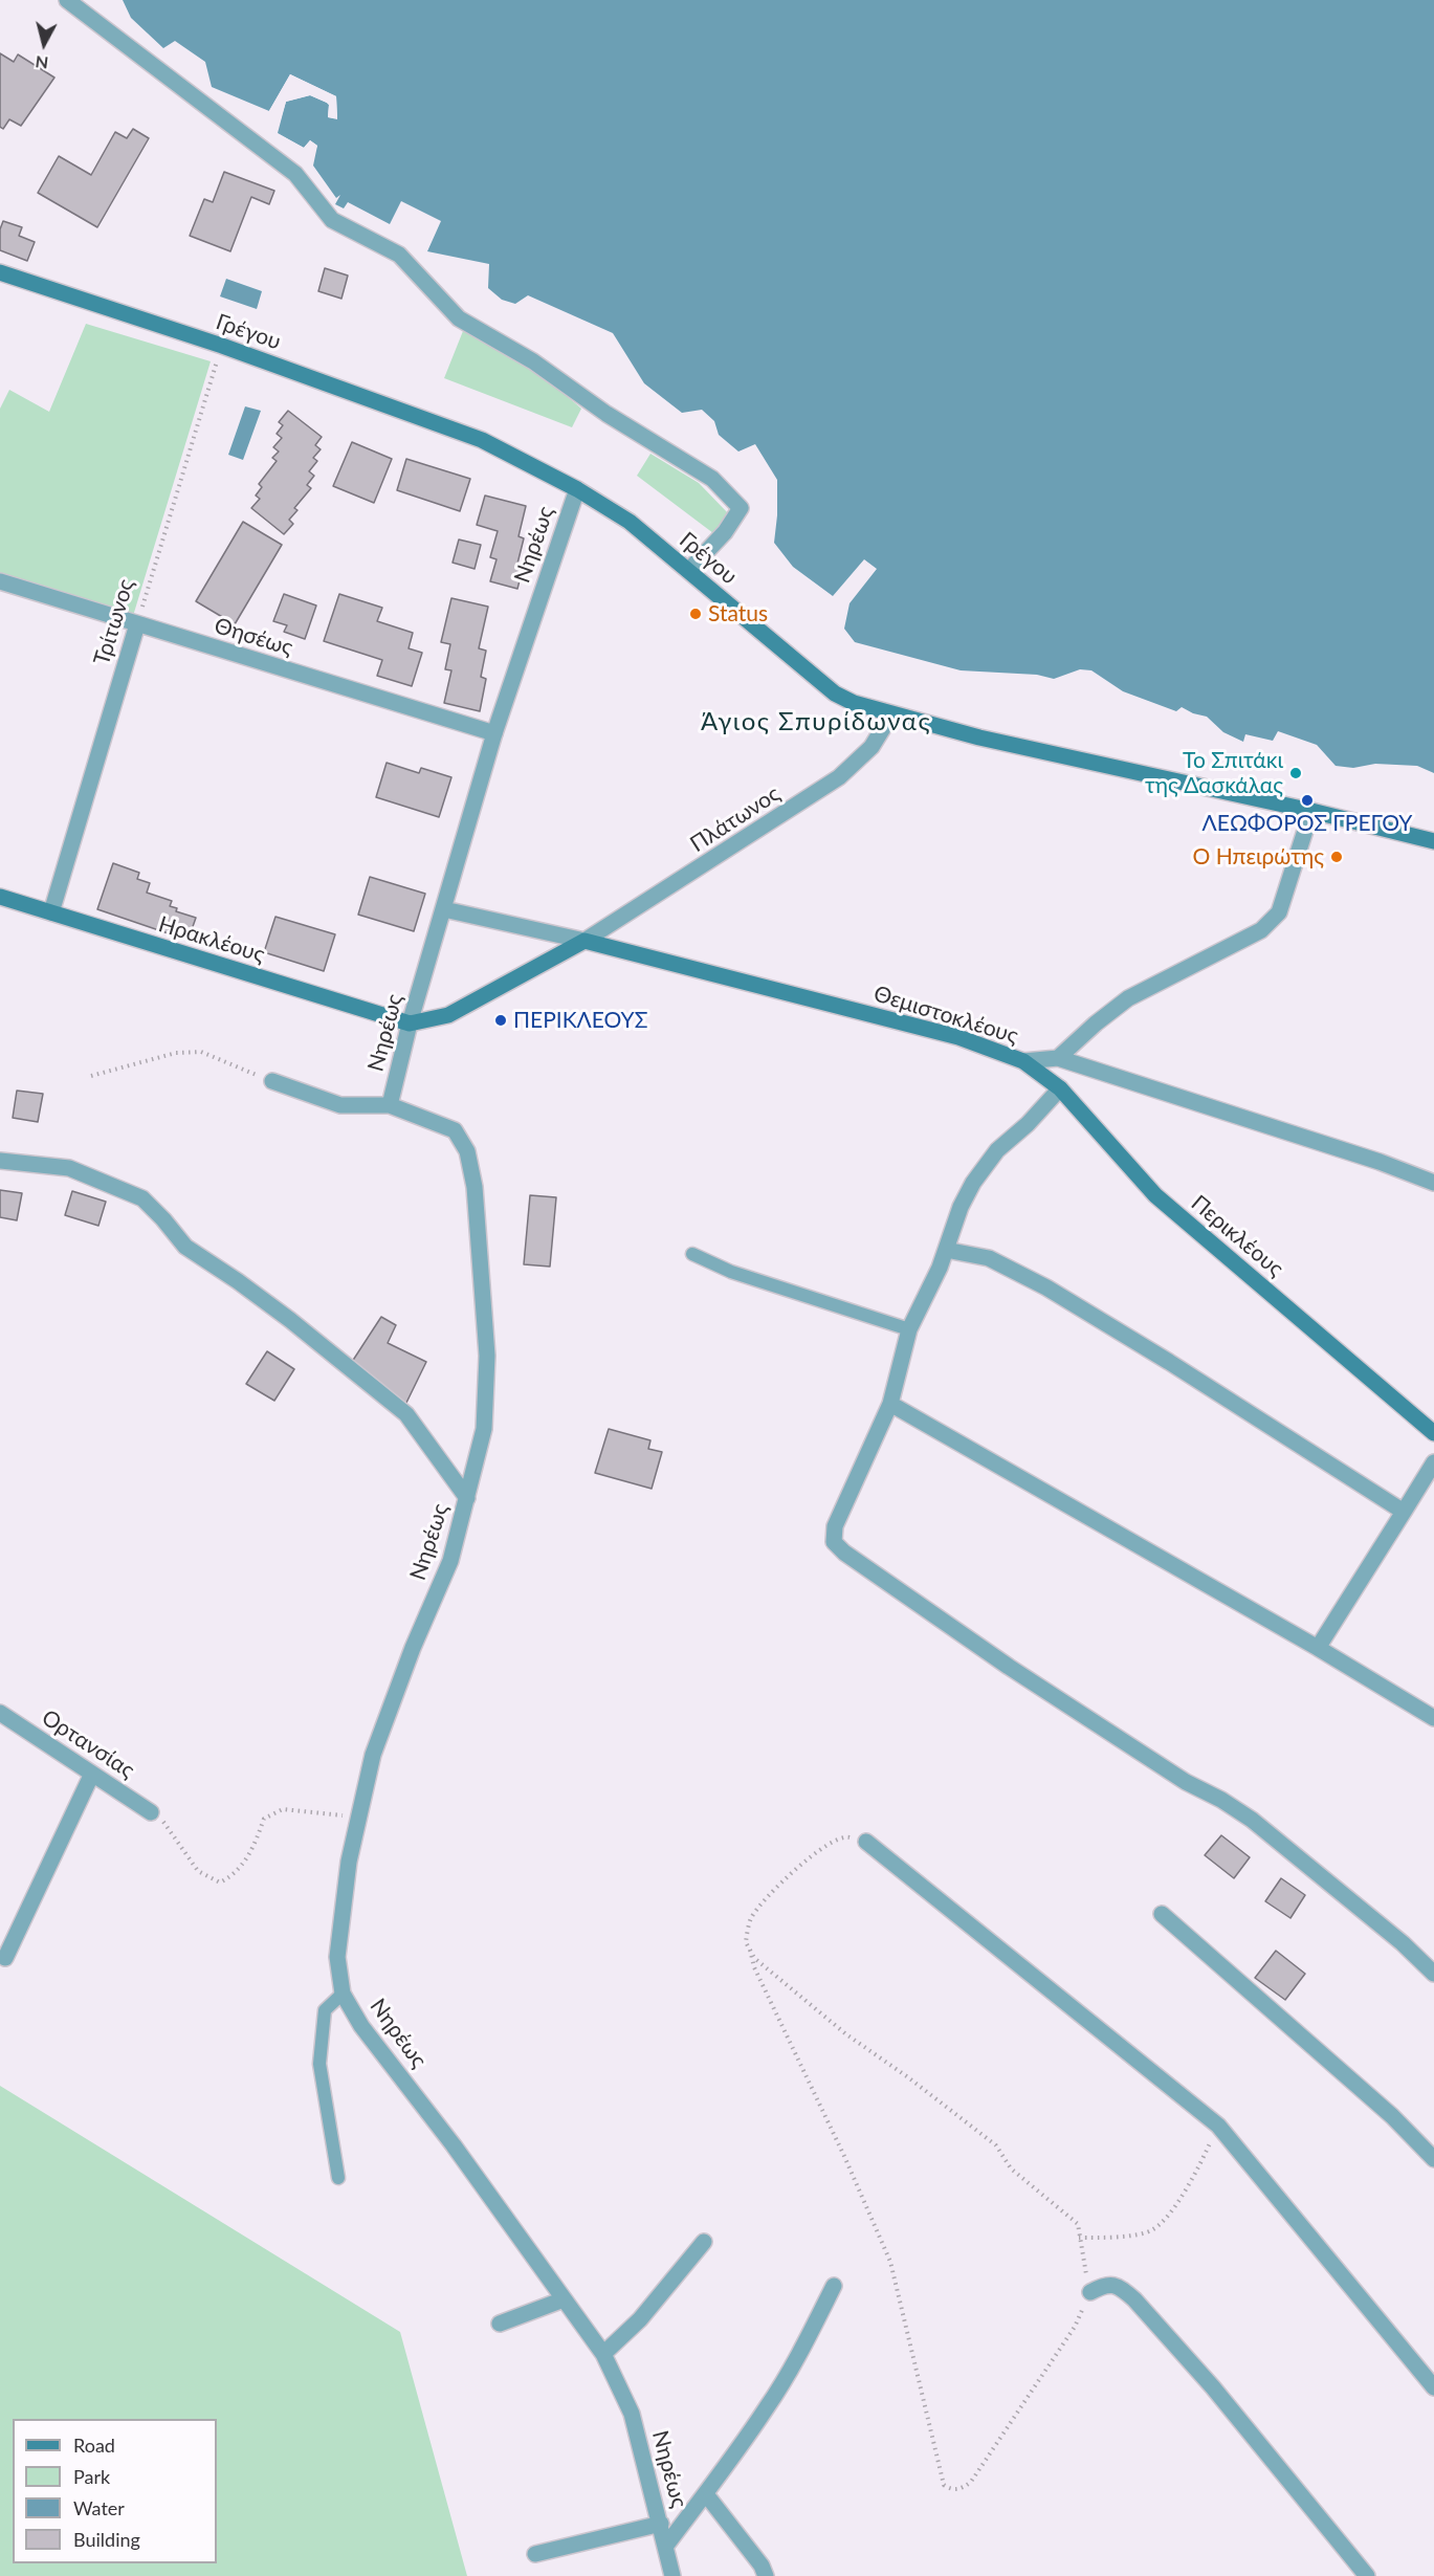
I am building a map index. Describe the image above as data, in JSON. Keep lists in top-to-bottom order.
{
  "streets": {
    "main road": [
      "Γρέγου",
      "Ηρακλέους",
      "Θεμιστοκλέους",
      "Περικλέους"
    ],
    "street": [
      "Νηρέως",
      "Τρίτωνος",
      "Θησέως",
      "Πλάτωνος",
      "Ορτανσίας"
    ]
  },
  "crossings": [
    ["Γρέγου", "Νηρέως"],
    ["Γρέγου", "Τρίτωνος"],
    ["Γρέγου", "Πλάτωνος"],
    ["Νηρέως", "Θησέως"],
    ["Νηρέως", "Ηρακλέους"],
    ["Τρίτωνος", "Θησέως"],
    ["Τρίτωνος", "Ηρακλέους"],
    ["Πλάτωνος", "Θεμιστοκλέους"],
    ["Θεμιστοκλέους", "Περικλέους"]
  ],
  "districts": ["Άγιος Σπυρίδωνας"],
  "places": [
    "Status",
    "Το Σπιτάκι της Δασκάλας",
    "ΛΕΩΦΟΡΟΣ ΓΡΕΓΟΥ",
    "Ο Ηπειρώτης",
    "ΠΕΡΙΚΛΕΟΥΣ"
  ],
  "legend": [
    "Road",
    "Park",
    "Water",
    "Building"
  ],
  "north": "bottom"
}
